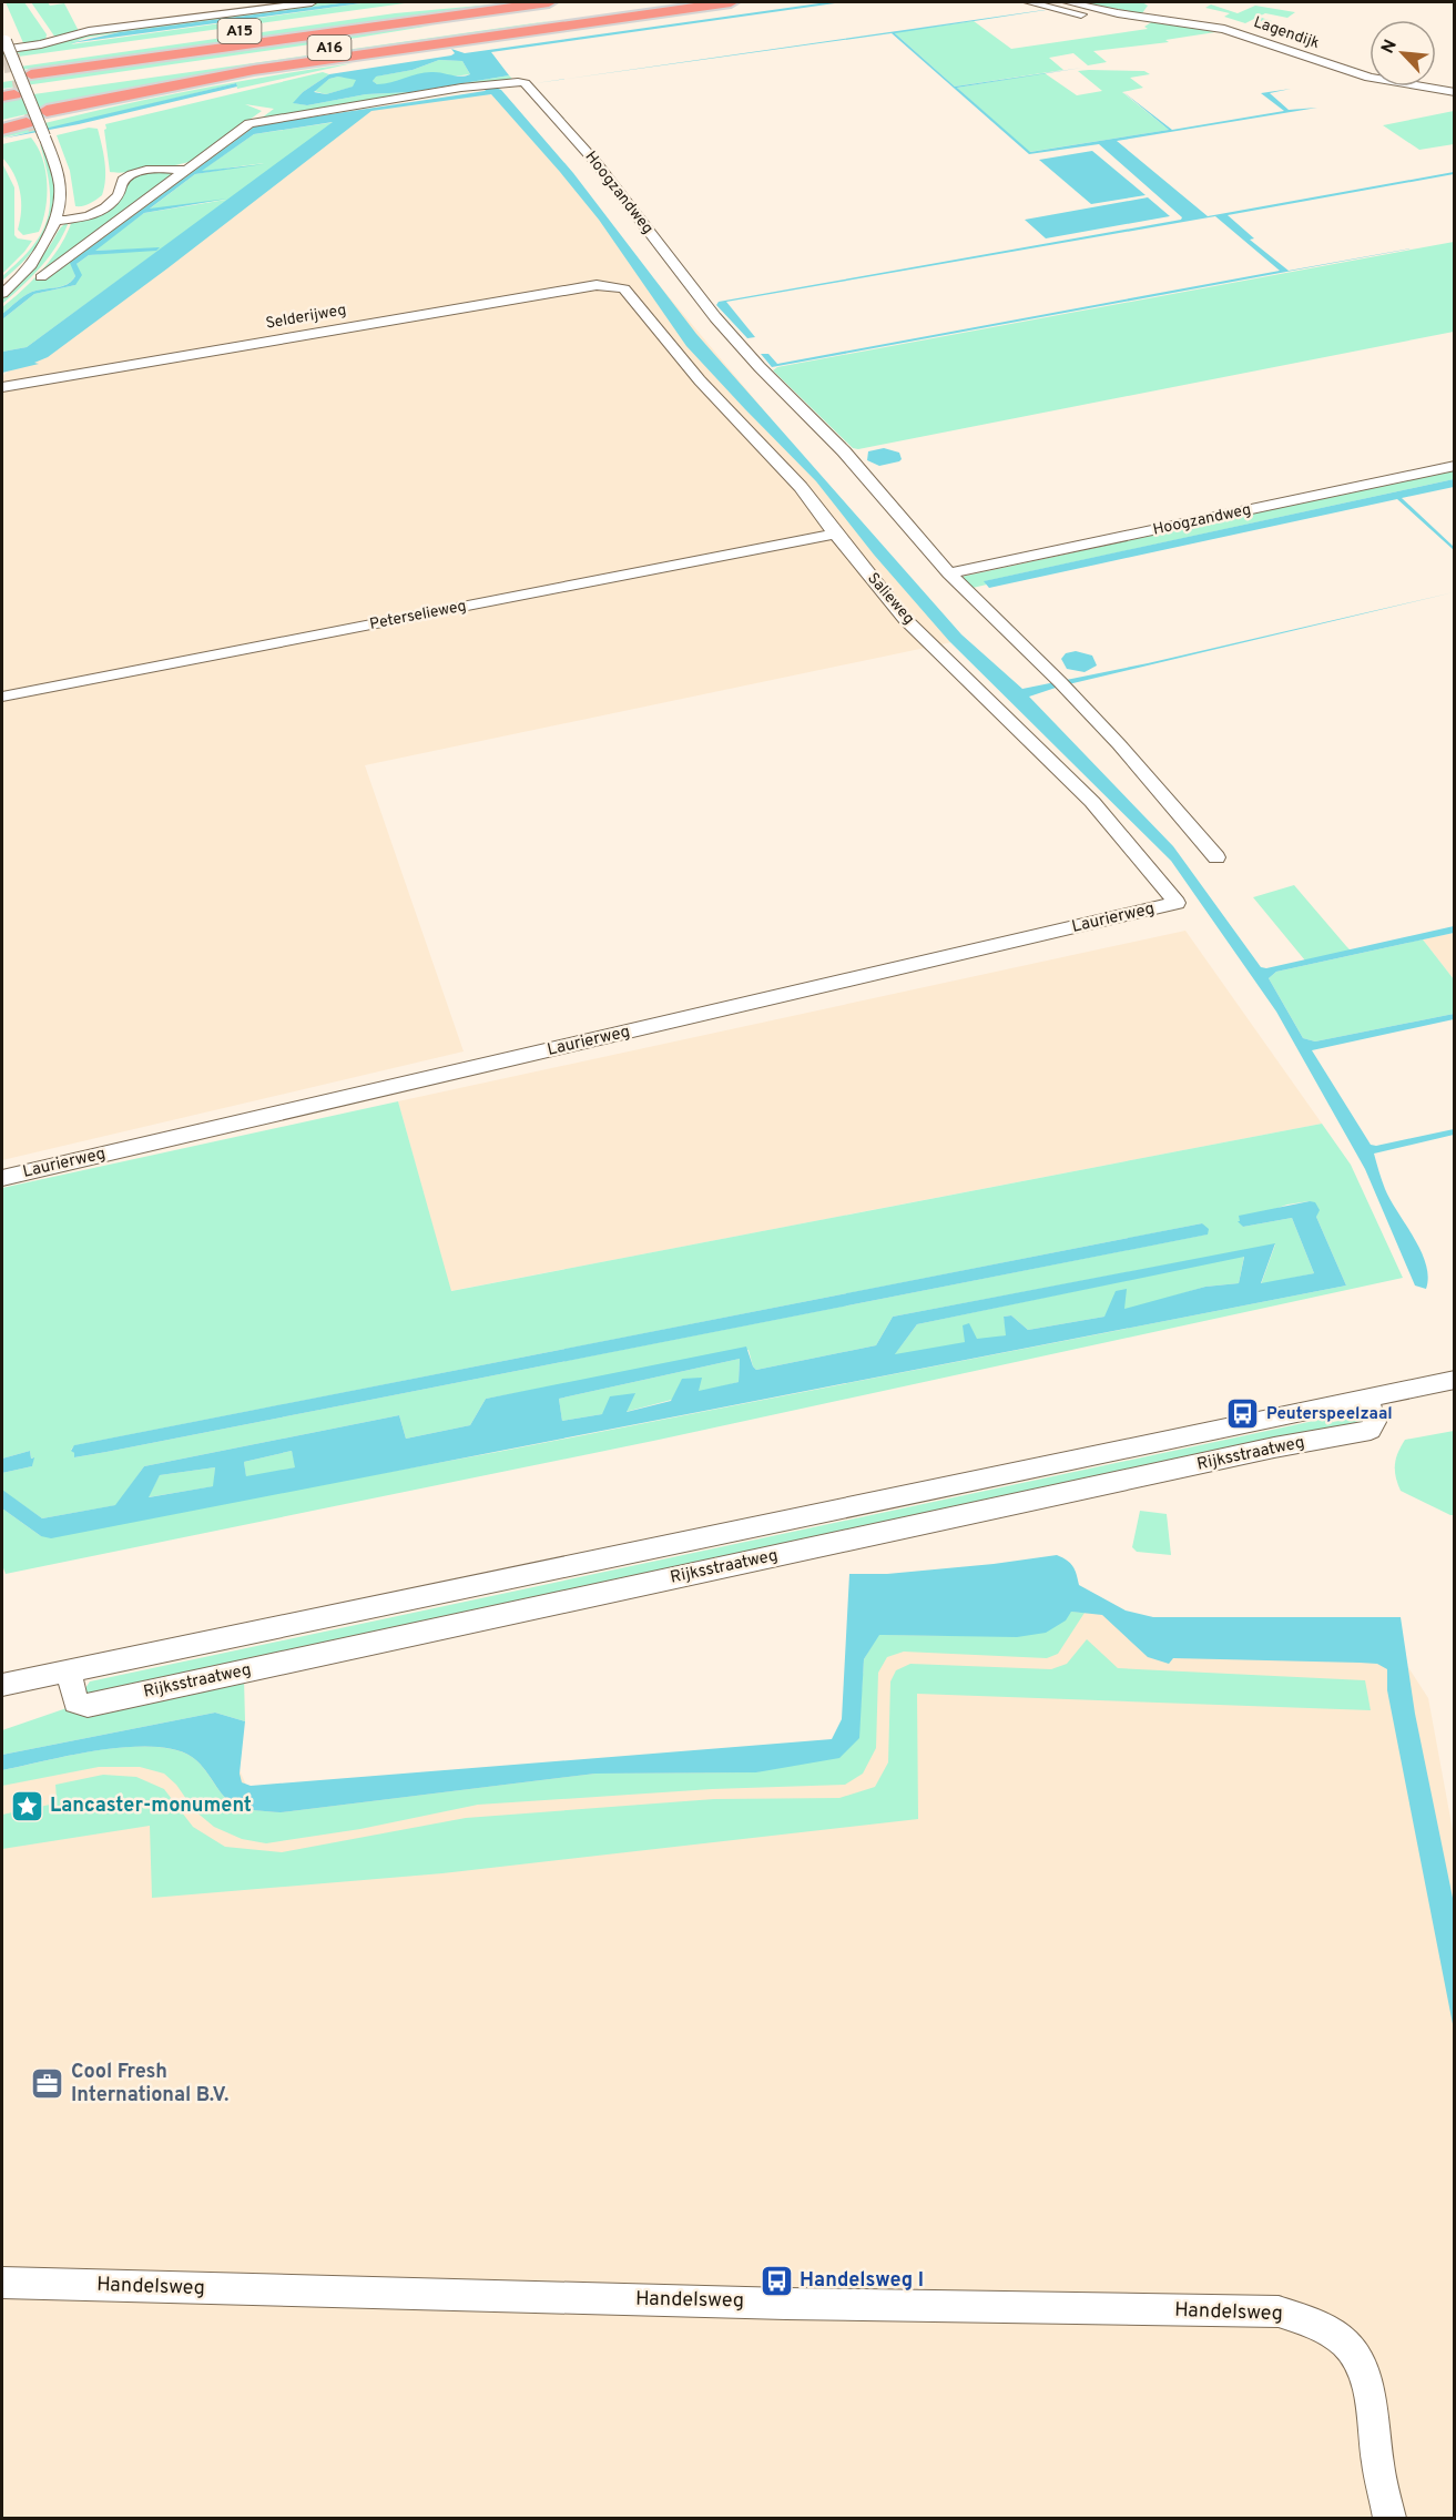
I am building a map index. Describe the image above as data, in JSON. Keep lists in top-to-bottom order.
{
  "streets": {
    "highway": ["A15", "A16"],
    "street": [
      "Lagendijk",
      "Hoogzandweg",
      "Selderijweg",
      "Salieweg",
      "Peterselieweg",
      "Laurierweg",
      "Rijksstraatweg",
      "Handelsweg"
    ]
  },
  "crossings": [
    ["A15", "A16"],
    ["Selderijweg", "Salieweg"],
    ["Salieweg", "Peterselieweg"],
    ["Salieweg", "Laurierweg"]
  ],
  "places": {
    "bus stop": ["Peuterspeelzaal", "Handelsweg I"],
    "place": ["Lancaster-monument"],
    "office": ["Cool Fresh International B.V."]
  },
  "north": "top left"
}
